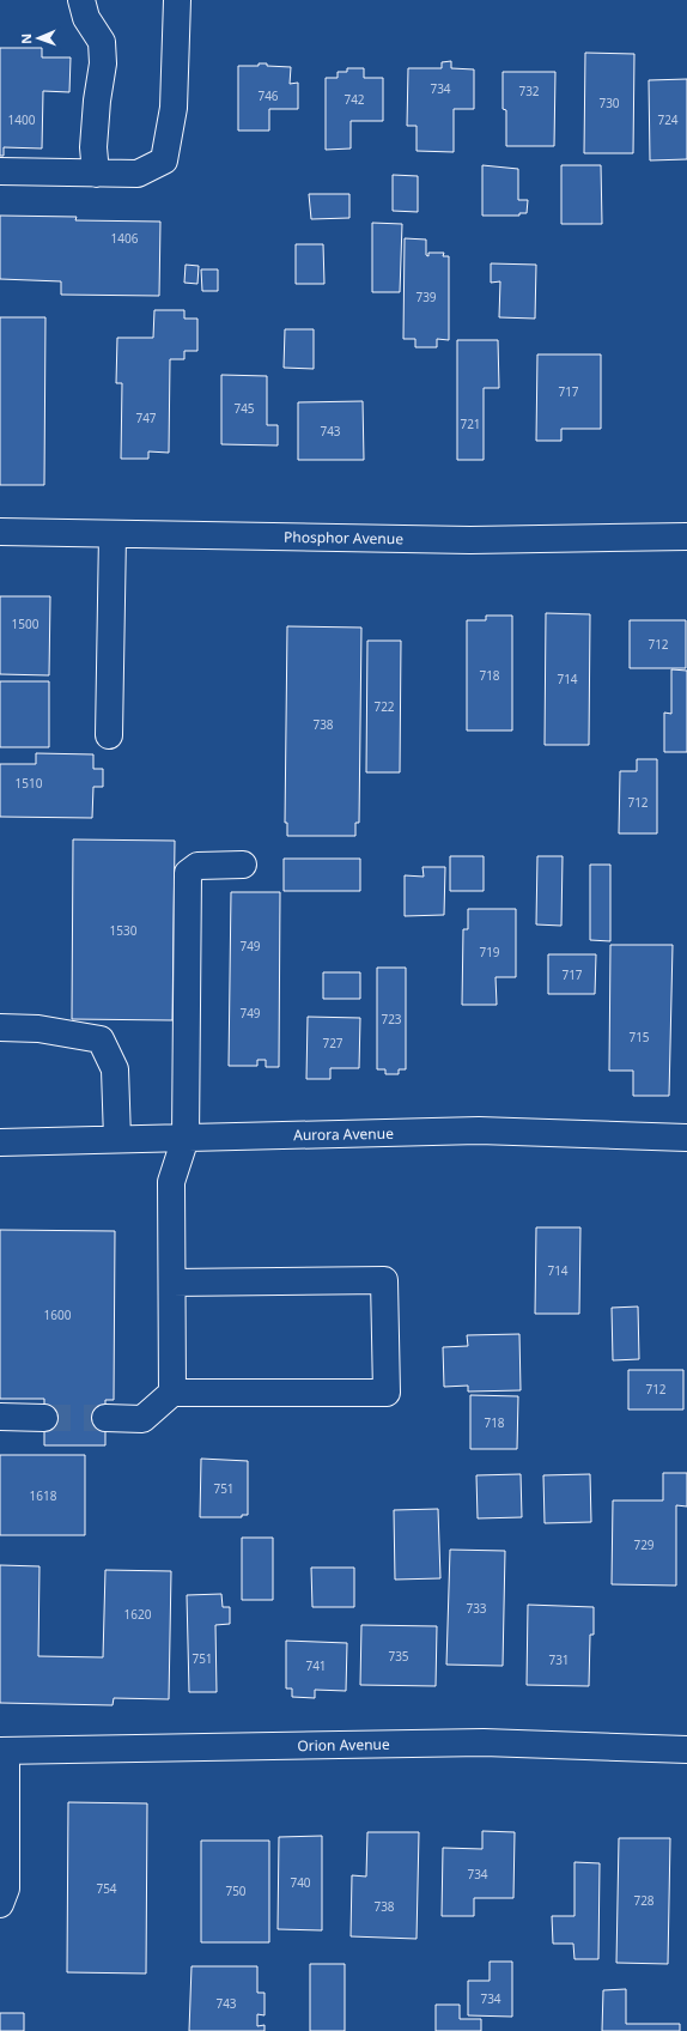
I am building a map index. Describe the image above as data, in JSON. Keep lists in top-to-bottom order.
{
  "streets": {
    "street": ["Phosphor Avenue", "Aurora Avenue", "Orion Avenue"]
  },
  "house_numbers": [
    "734",
    "732",
    "746",
    "742",
    "730",
    "1400",
    "724",
    "1406",
    "739",
    "717",
    "745",
    "747",
    "721",
    "743",
    "1500",
    "712",
    "718",
    "714",
    "722",
    "738",
    "1510",
    "712",
    "1530",
    "749",
    "719",
    "717",
    "749",
    "723",
    "715",
    "727",
    "714",
    "1600",
    "712",
    "718",
    "751",
    "1618",
    "729",
    "733",
    "1620",
    "735",
    "751",
    "731",
    "741",
    "734",
    "740",
    "754",
    "750",
    "728",
    "738",
    "734",
    "743"
  ],
  "north": "left"
}
